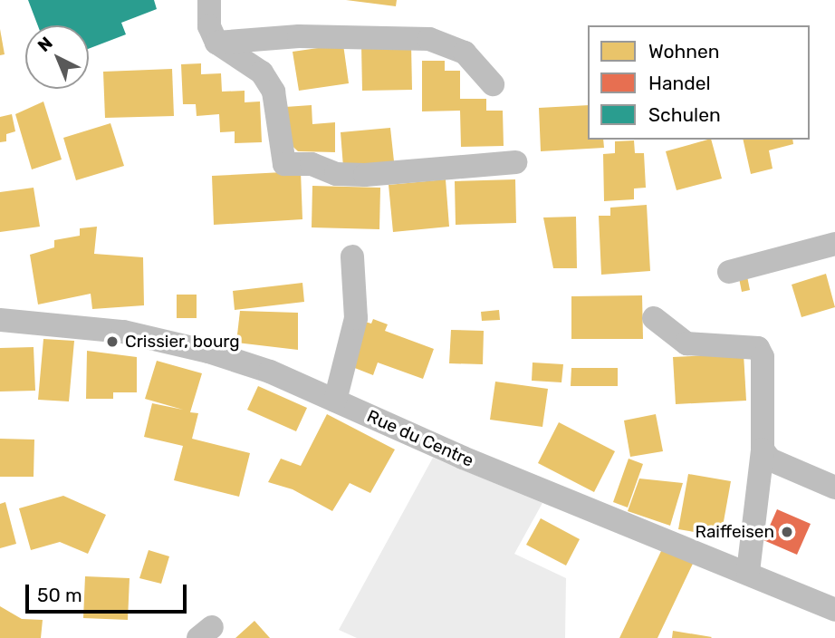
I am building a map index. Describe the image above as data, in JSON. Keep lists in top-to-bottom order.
{
  "streets": {
    "street": ["Rue du Centre"]
  },
  "places": ["Crissier, bourg", "Raiffeisen"],
  "legend": ["Wohnen", "Handel", "Schulen"],
  "scale_bar": "50 m",
  "north": "top left"
}
